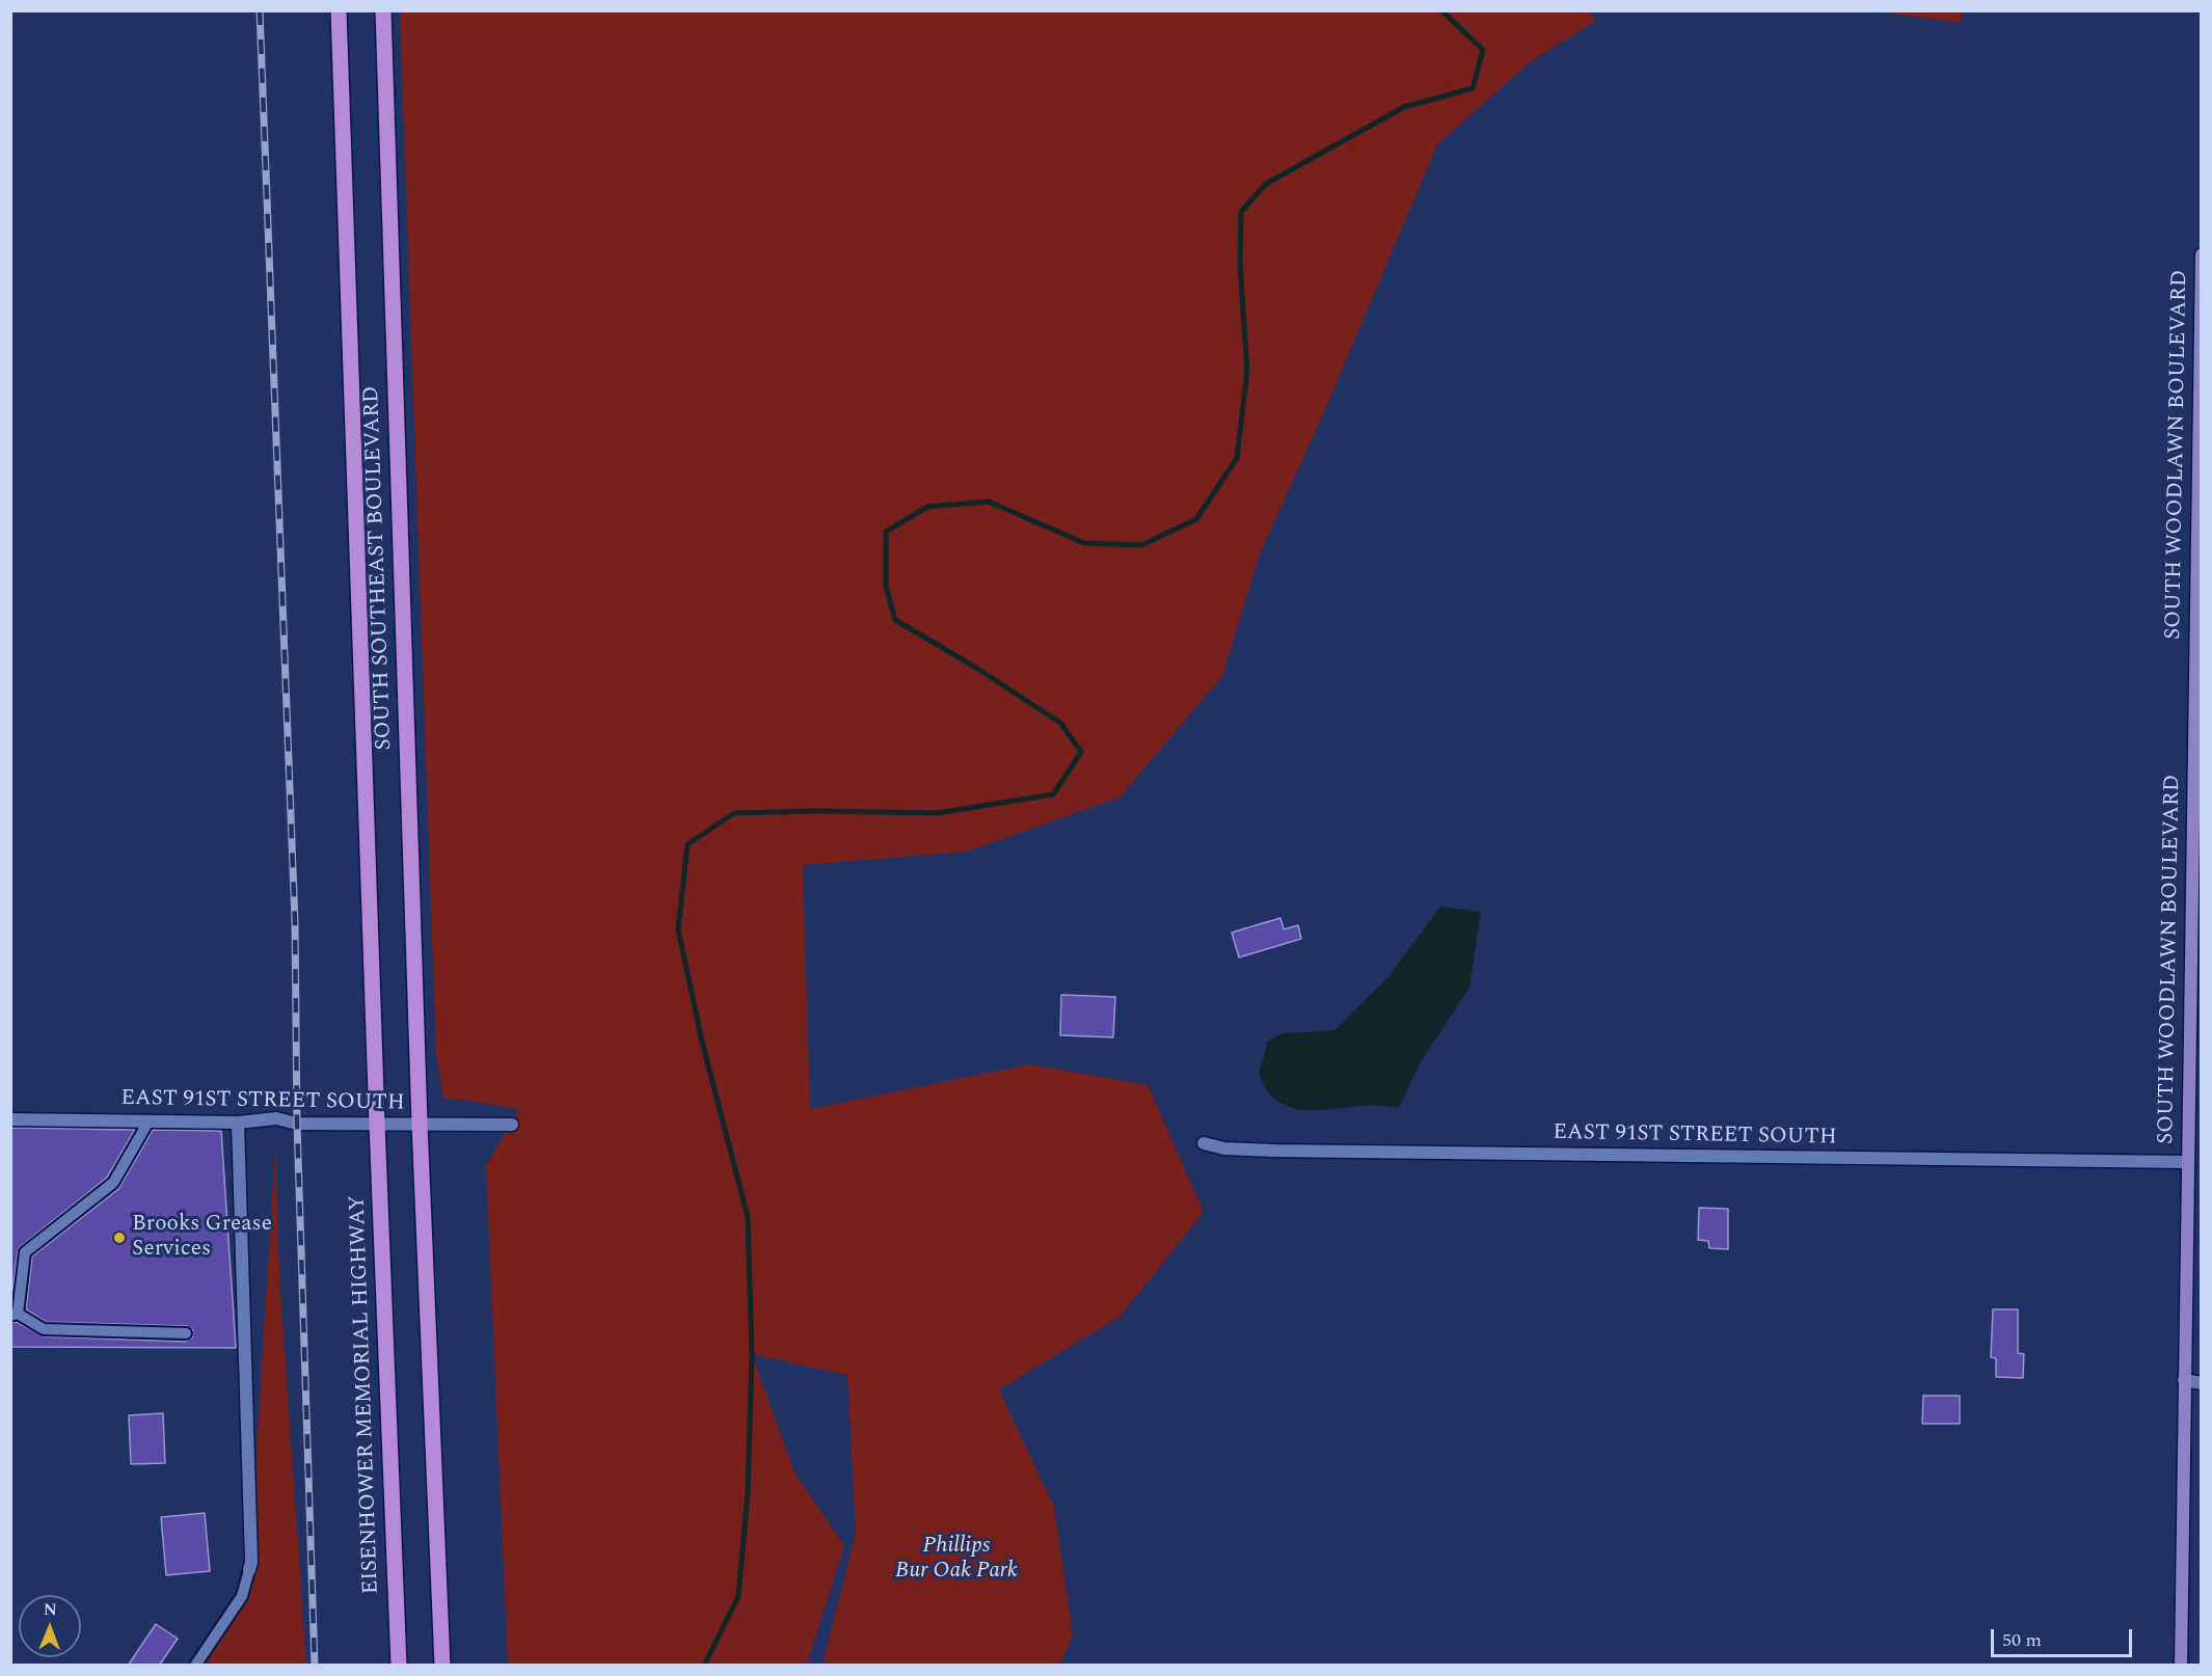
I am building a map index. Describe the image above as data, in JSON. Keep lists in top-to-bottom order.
{
  "streets": {
    "main road": ["SOUTH SOUTHEAST BOULEVARD", "EISENHOWER MEMORIAL HIGHWAY"],
    "street": ["SOUTH WOODLAWN BOULEVARD", "EAST 91ST STREET SOUTH"]
  },
  "crossings": [
    ["SOUTH WOODLAWN BOULEVARD", "EAST 91ST STREET SOUTH"],
    ["SOUTH SOUTHEAST BOULEVARD", "EAST 91ST STREET SOUTH"],
    ["SOUTH SOUTHEAST BOULEVARD", "EISENHOWER MEMORIAL HIGHWAY"],
    ["EAST 91ST STREET SOUTH", "EISENHOWER MEMORIAL HIGHWAY"]
  ],
  "parks": ["Phillips Bur Oak Park"],
  "places": ["Brooks Grease Services"],
  "scale_bar": "50 m",
  "north": "top"
}
